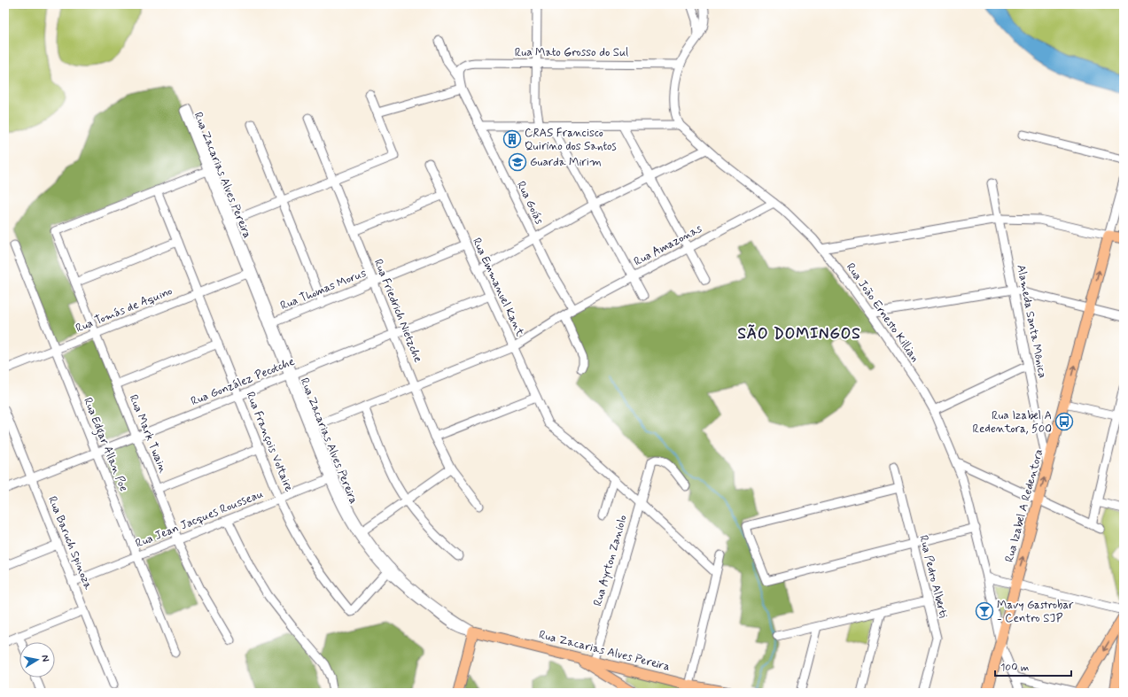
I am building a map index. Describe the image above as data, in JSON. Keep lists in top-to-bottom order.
{
  "streets": {
    "main road": ["Rua Zacarias Alves Pereira", "Rua Izabel A Redentora"],
    "street": [
      "Rua Mato Grosso do Sul",
      "Rua Goiás",
      "Rua Amazonas",
      "Rua Emmanuel Kant",
      "Rua Thomas Morus",
      "Rua Tomás de Aquino",
      "Rua Friedrich Nietzche",
      "Rua João Ernesto Killian",
      "Alameda Santa Mônica",
      "Rua González Pecotche",
      "Rua Mark Twain",
      "Rua François Voltaire",
      "Rua Edgar Allan Poe",
      "Rua Jean Jacques Rousseau",
      "Rua Baruch Spinoza",
      "Rua Ayrton Zaniolo",
      "Rua Pedro Alberti"
    ]
  },
  "crossings": [
    ["Rua Mato Grosso do Sul", "Rua Goiás"],
    ["Rua Zacarias Alves Pereira", "Rua Amazonas"],
    ["Rua Zacarias Alves Pereira", "Rua Thomas Morus"],
    ["Rua Zacarias Alves Pereira", "Rua Tomás de Aquino"],
    ["Rua Zacarias Alves Pereira", "Rua González Pecotche"],
    ["Rua Zacarias Alves Pereira", "Rua François Voltaire"],
    ["Rua Zacarias Alves Pereira", "Rua Jean Jacques Rousseau"],
    ["Rua Zacarias Alves Pereira", "Rua Ayrton Zaniolo"],
    ["Rua Goiás", "Rua Amazonas"],
    ["Rua Amazonas", "Rua Emmanuel Kant"],
    ["Rua Amazonas", "Rua Friedrich Nietzche"],
    ["Rua Amazonas", "Rua João Ernesto Killian"],
    ["Rua Emmanuel Kant", "Rua Thomas Morus"],
    ["Rua Emmanuel Kant", "Rua González Pecotche"],
    ["Rua Thomas Morus", "Rua Friedrich Nietzche"],
    ["Rua Tomás de Aquino", "Rua Mark Twain"],
    ["Rua Tomás de Aquino", "Rua François Voltaire"],
    ["Rua Tomás de Aquino", "Rua Edgar Allan Poe"],
    ["Rua Friedrich Nietzche", "Rua González Pecotche"],
    ["Rua João Ernesto Killian", "Rua Izabel A Redentora"],
    ["Alameda Santa Mônica", "Rua Izabel A Redentora"],
    ["Rua González Pecotche", "Rua Mark Twain"],
    ["Rua González Pecotche", "Rua François Voltaire"],
    ["Rua González Pecotche", "Rua Edgar Allan Poe"],
    ["Rua González Pecotche", "Rua Baruch Spinoza"],
    ["Rua Mark Twain", "Rua François Voltaire"],
    ["Rua Mark Twain", "Rua Jean Jacques Rousseau"],
    ["Rua François Voltaire", "Rua Jean Jacques Rousseau"],
    ["Rua Edgar Allan Poe", "Rua Jean Jacques Rousseau"],
    ["Rua Jean Jacques Rousseau", "Rua Baruch Spinoza"]
  ],
  "one_way": ["Rua Izabel A Redentora"],
  "districts": ["SÃO DOMINGOS"],
  "places": {
    "building": ["CRAS Francisco Quirino dos Santos"],
    "school or university": ["Guarda Mirim"],
    "bus stop": ["Rua Izabel A Redentora, 500"],
    "bar": ["Mavy Gastrobar - Centro SJP"]
  },
  "scale_bar": "100 m",
  "north": "right"
}
